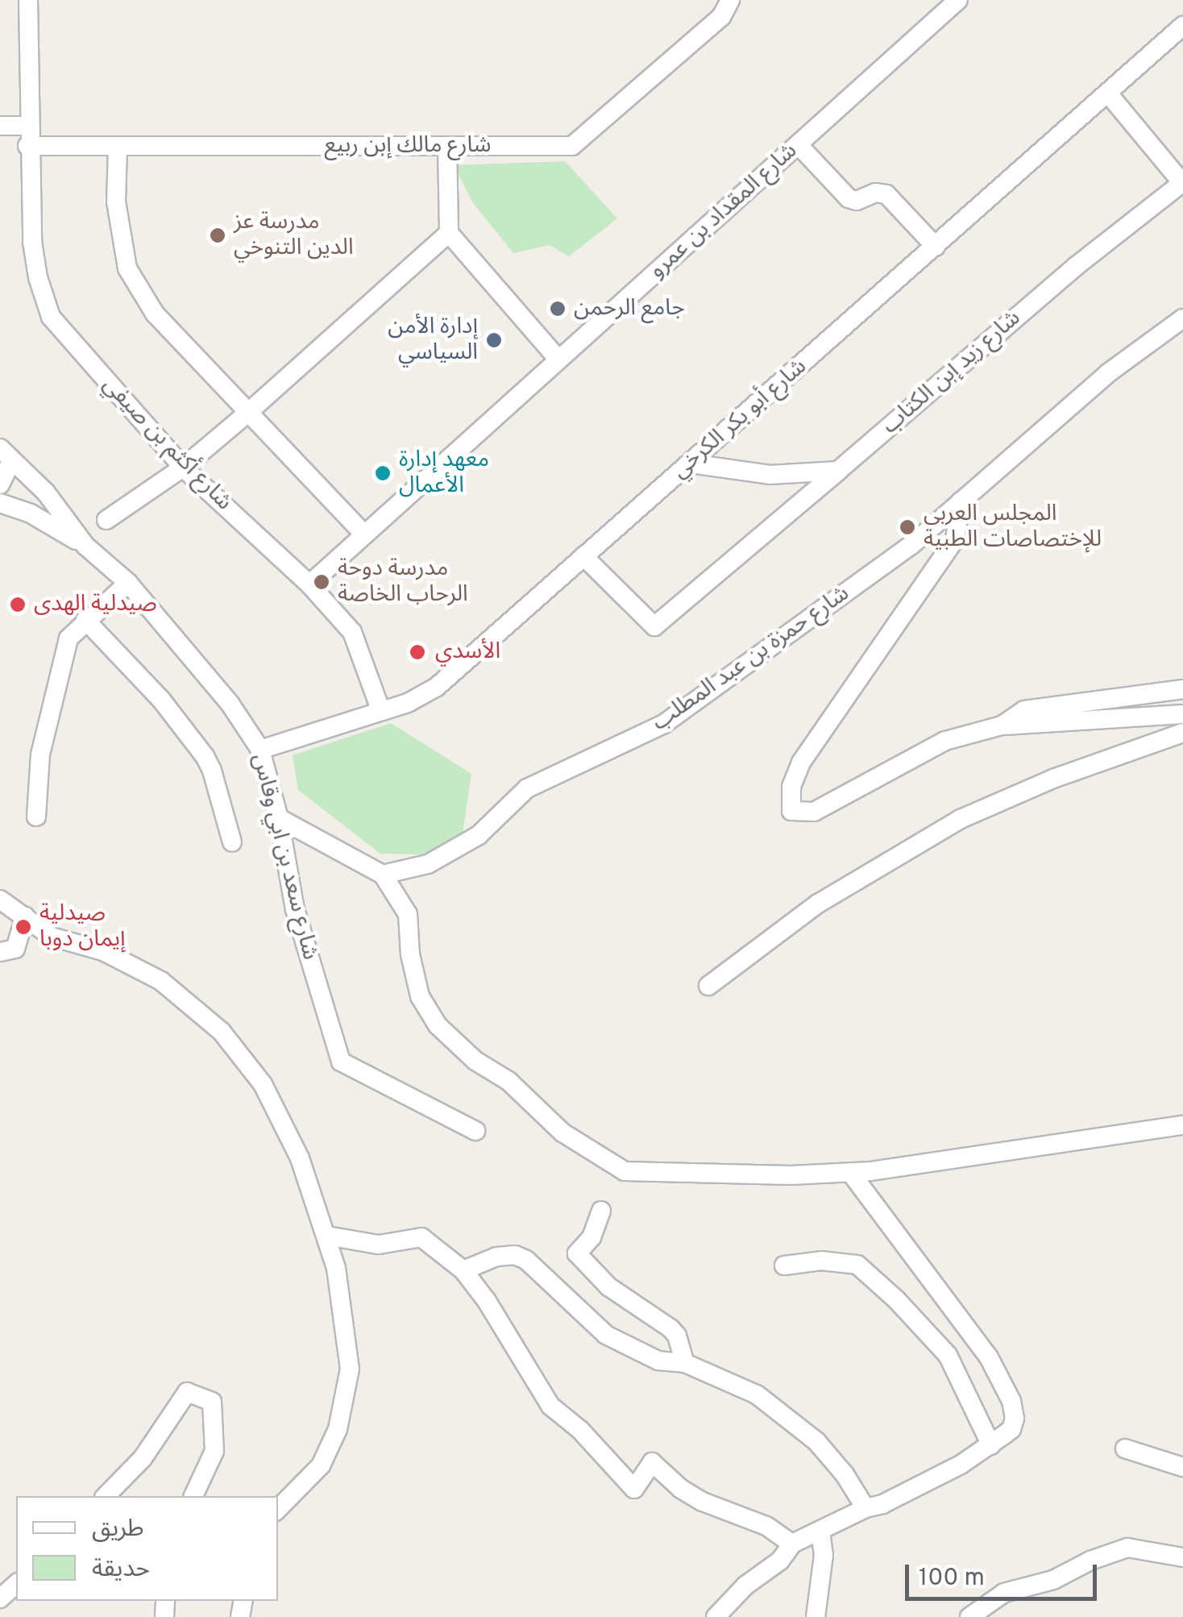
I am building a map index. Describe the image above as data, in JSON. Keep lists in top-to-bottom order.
{
  "streets": {
    "street": [
      "شارع مالك إبن ربيع",
      "شارع المقداد بن عمرو",
      "شارع زيد إبن الكتاب",
      "شارع أبو بكر الكرخي",
      "شارع أكثم بن صيفي",
      "شارع حمزة بن عبد المطلب",
      "شارع سعد بن ابي وقاس"
    ]
  },
  "crossings": [
    ["شارع مالك إبن ربيع", "شارع أكثم بن صيفي"],
    ["شارع المقداد بن عمرو", "شارع أكثم بن صيفي"],
    ["شارع زيد إبن الكتاب", "شارع أبو بكر الكرخي"],
    ["شارع أبو بكر الكرخي", "شارع أكثم بن صيفي"],
    ["شارع أبو بكر الكرخي", "شارع سعد بن ابي وقاس"]
  ],
  "places": [
    "مدرسة عز الدين التنوخي",
    "جامع الرحمن",
    "إدارة الأمن السياسي",
    "معهد إدارة الأعمال",
    "المجلس العربي للإختصاصات الطبية",
    "مدرسة دوحة الرحاب الخاصة",
    "صيدلية الهدى",
    "الأسدي",
    "صيدلية إيمان دوبا"
  ],
  "legend": ["طريق", "حديقة"],
  "scale_bar": "100 m"
}
